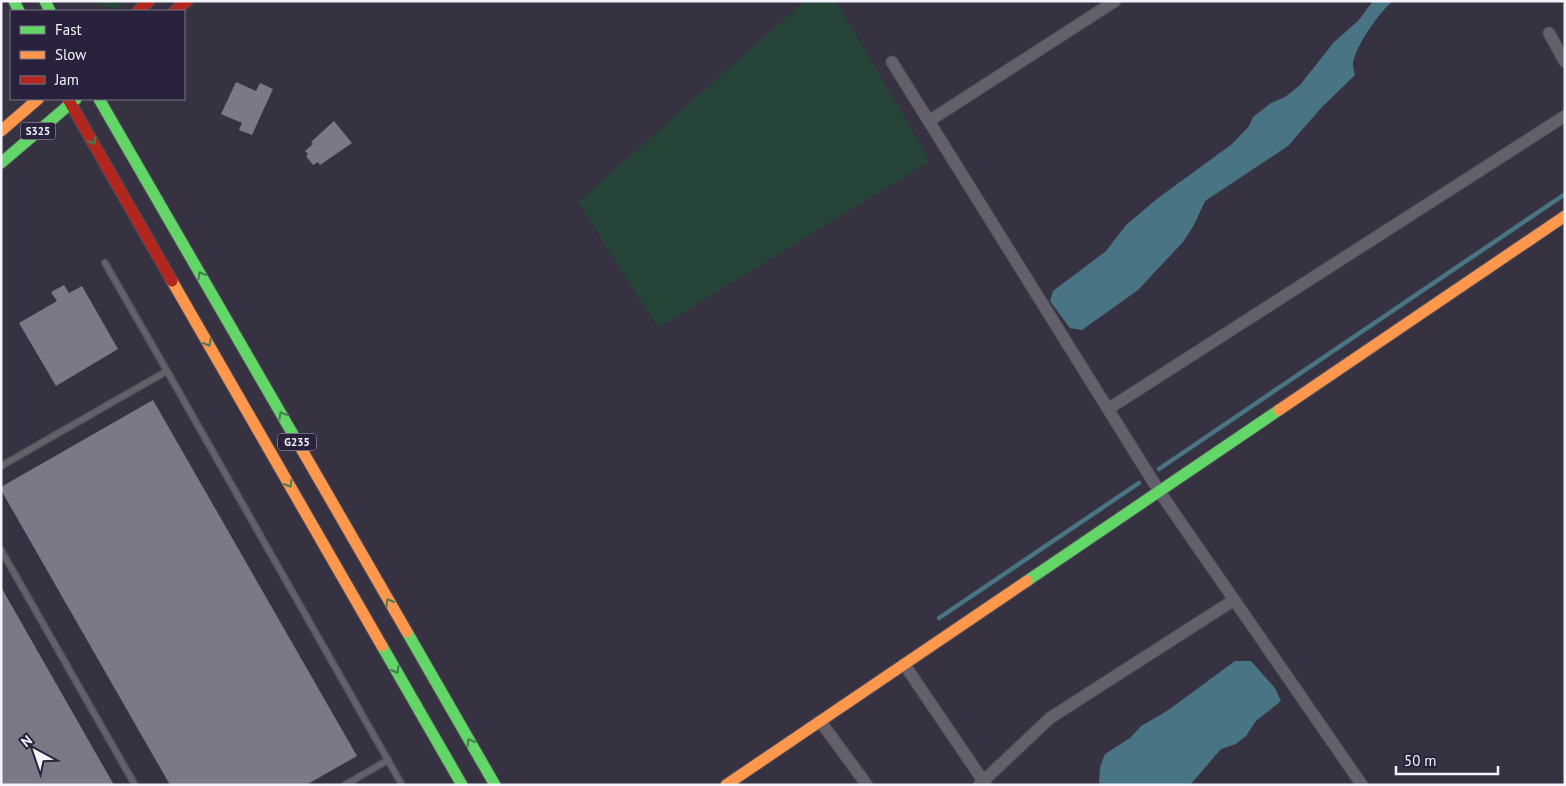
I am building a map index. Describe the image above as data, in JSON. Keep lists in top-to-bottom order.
{
  "streets": {
    "main road": ["S325", "G235"]
  },
  "crossings": [
    ["S325", "G235"]
  ],
  "legend": ["Fast", "Slow", "Jam"],
  "scale_bar": "50 m",
  "north": "top left"
}
